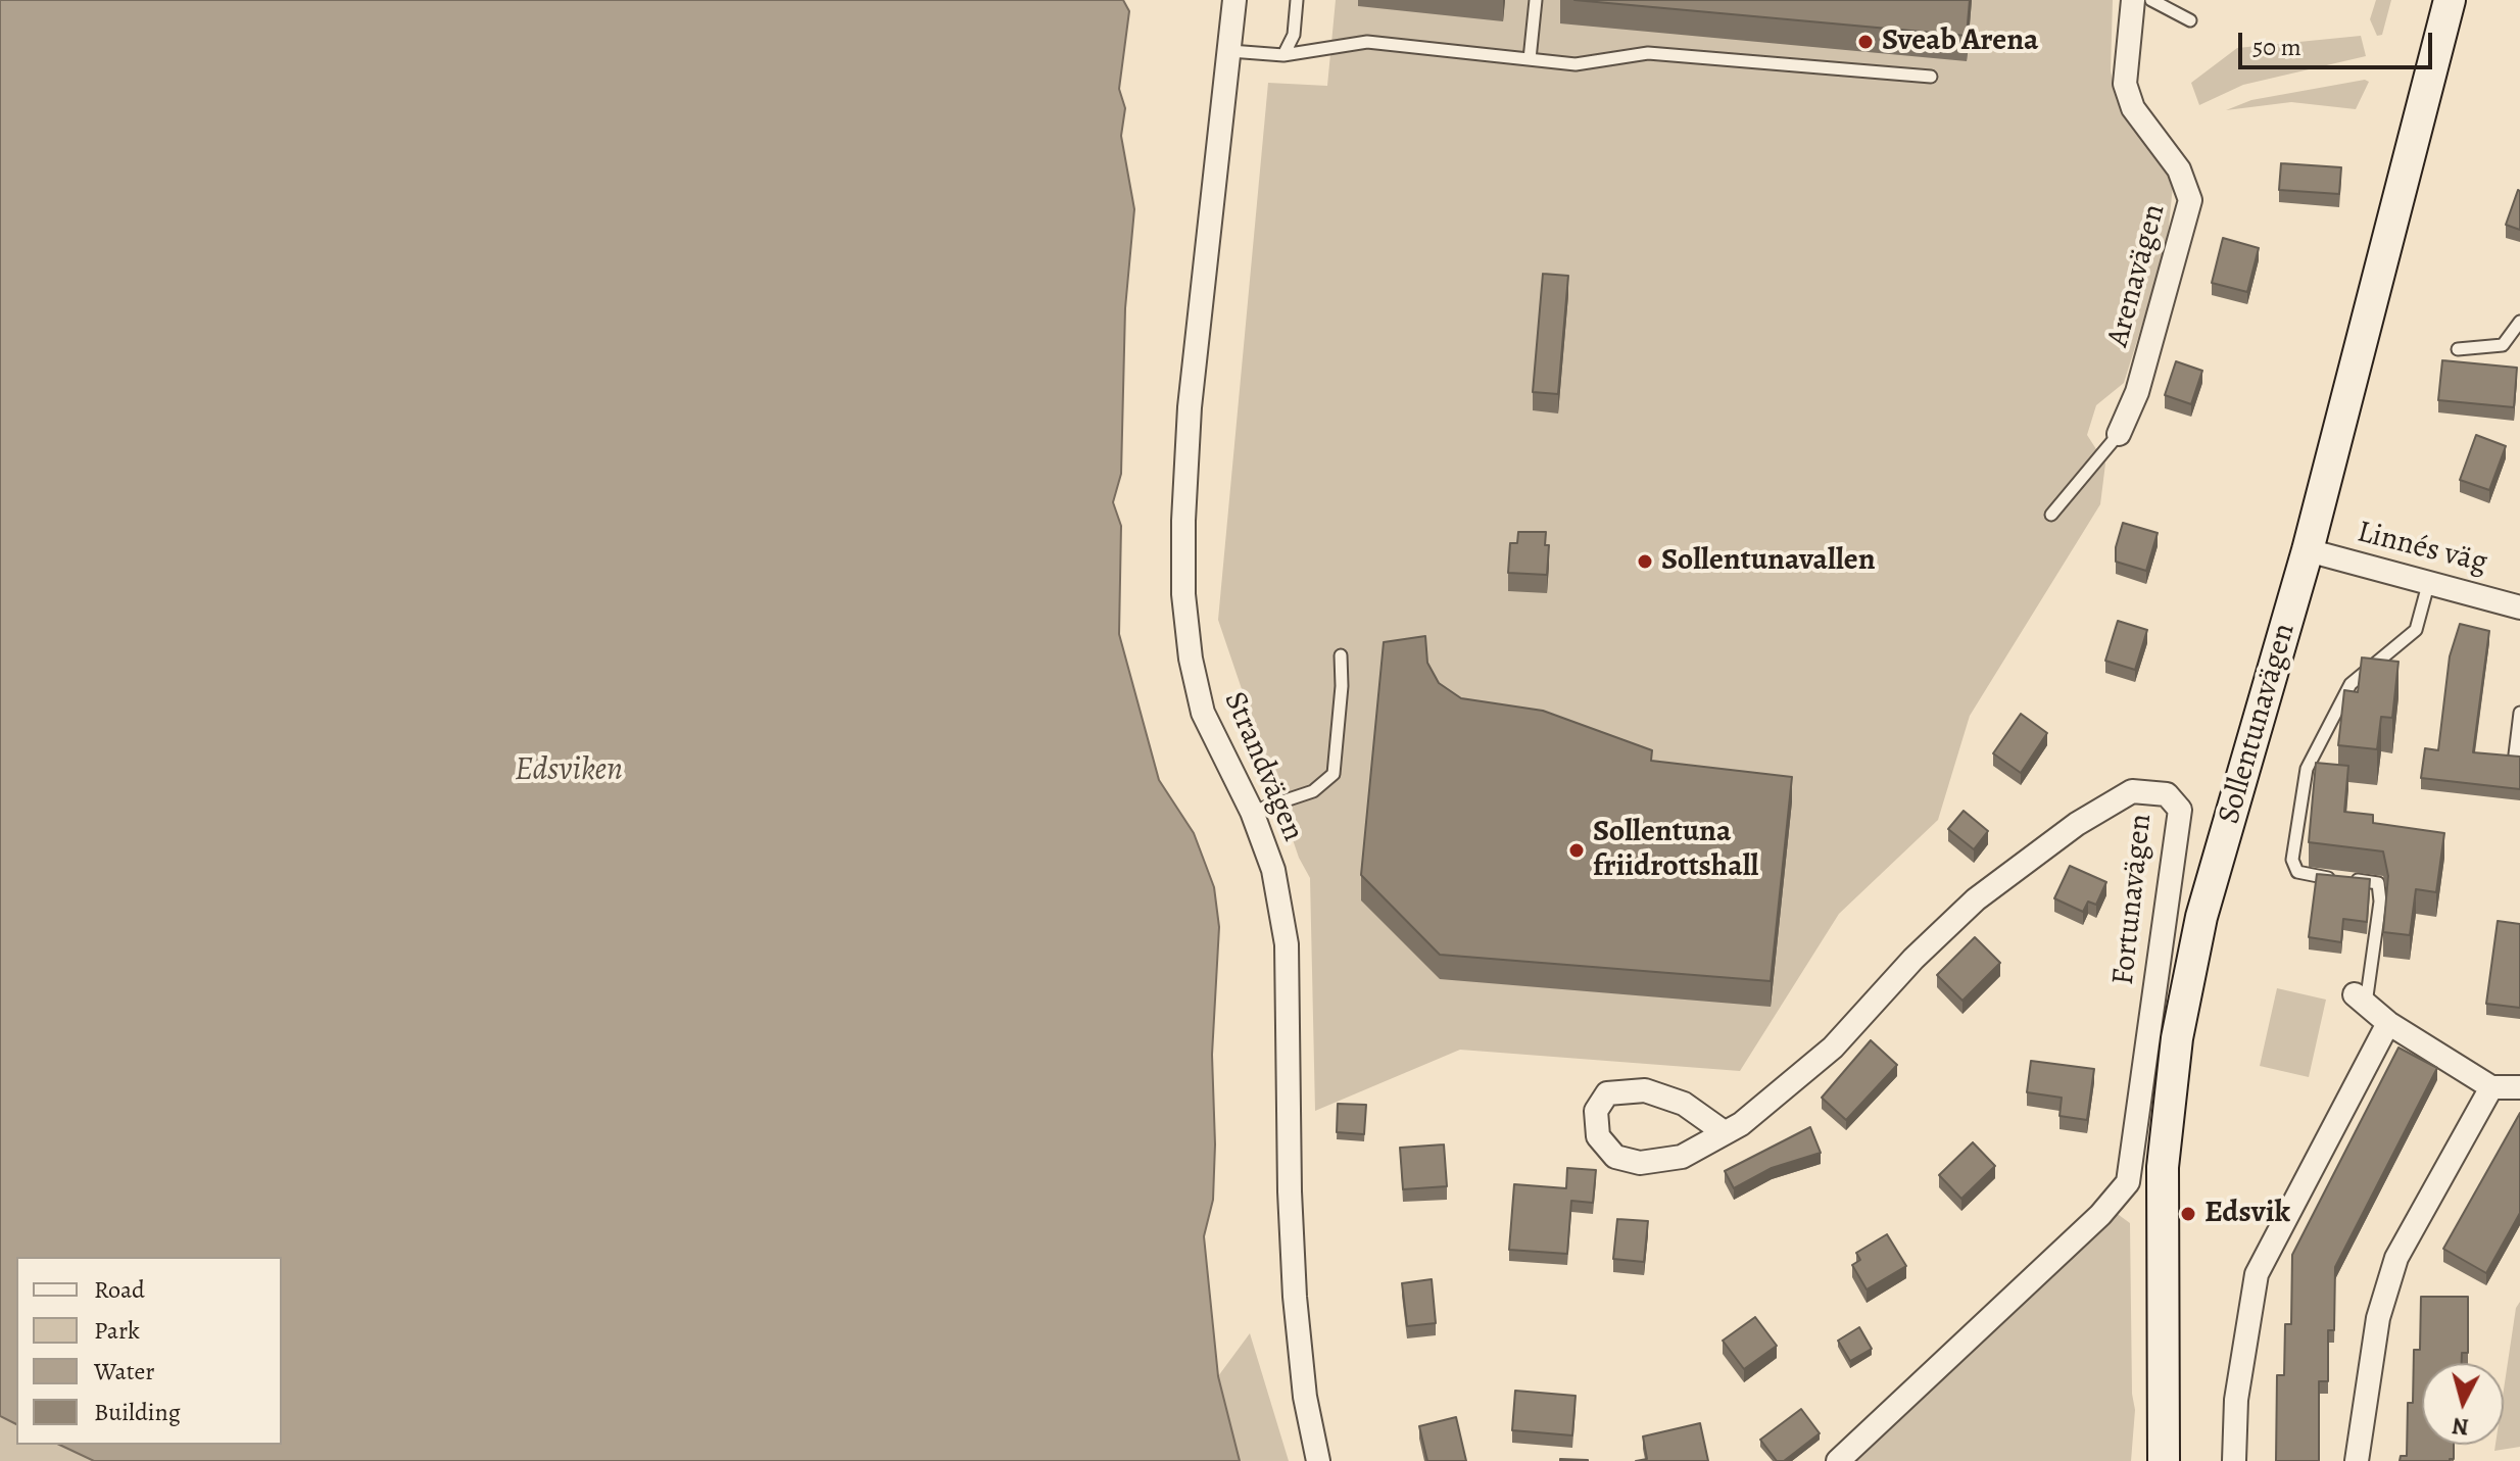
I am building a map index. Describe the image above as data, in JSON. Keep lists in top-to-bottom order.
{
  "streets": {
    "street": [
      "Arenavägen",
      "Linnés väg",
      "Sollentunavägen",
      "Strandvägen",
      "Fortunavägen"
    ]
  },
  "crossings": [
    ["Linnés väg", "Sollentunavägen"]
  ],
  "water": ["Edsviken"],
  "places": [
    "Sveab Arena",
    "Sollentunavallen",
    "Sollentuna friidrottshall",
    "Edsvik"
  ],
  "legend": [
    "Road",
    "Park",
    "Water",
    "Building"
  ],
  "scale_bar": "50 m",
  "north": "bottom"
}
